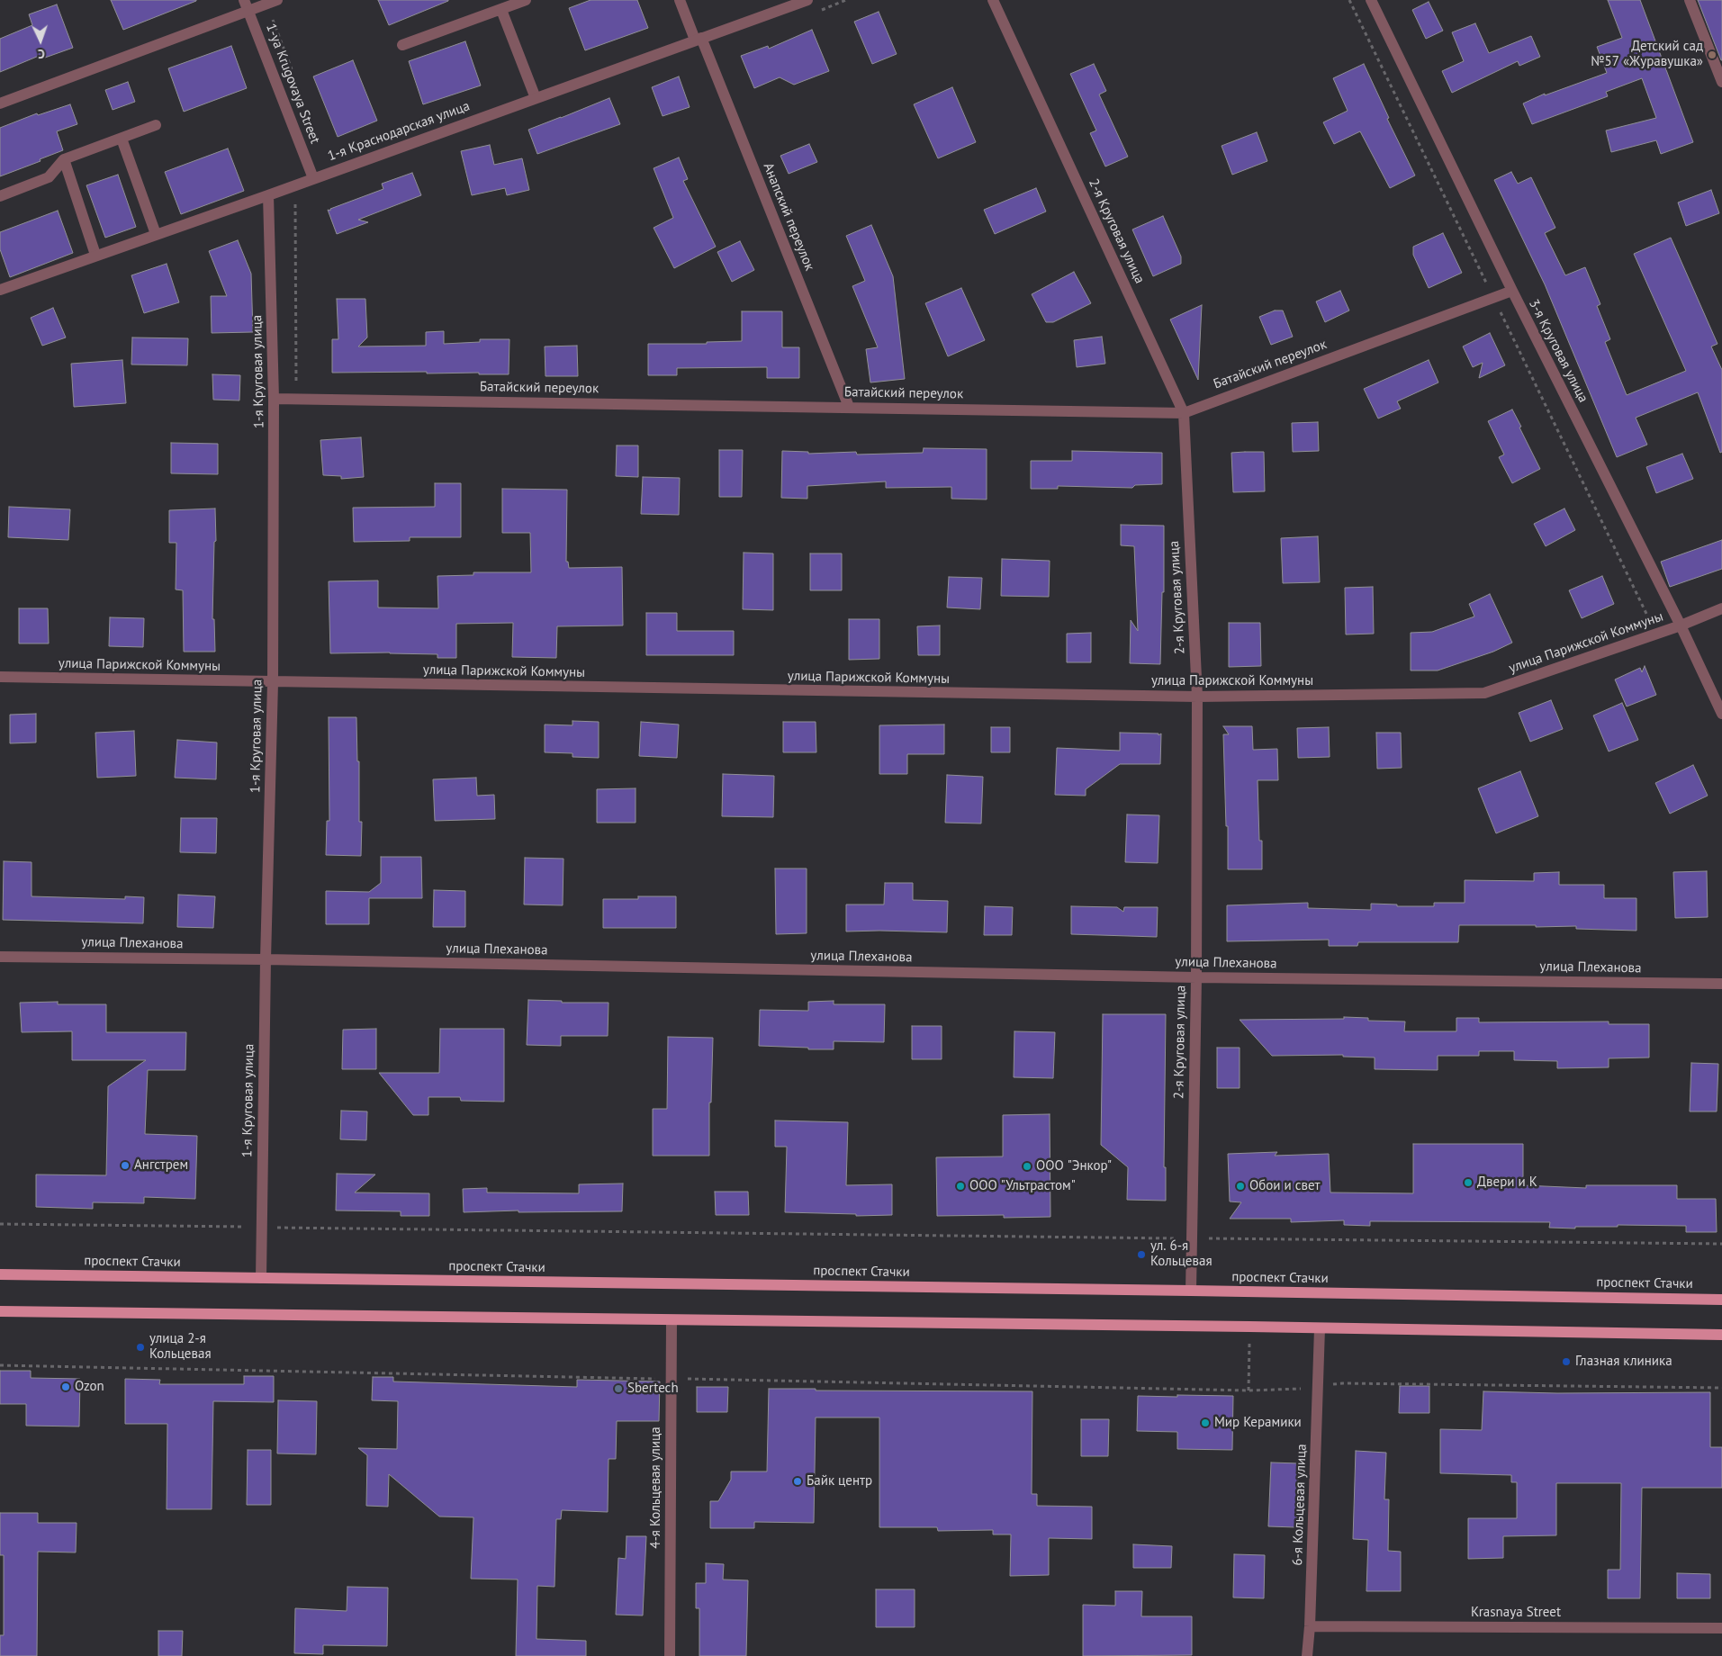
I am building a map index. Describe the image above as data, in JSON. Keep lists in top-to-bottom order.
{
  "streets": {
    "main road": ["проспект Стачки"],
    "street": [
      "1-ya Krugovaya Street",
      "1-я Краснодарская улица",
      "Анапский переулок",
      "2-я Круговая улица",
      "3-я Круговая улица",
      "Батайский переулок",
      "1-я Круговая улица",
      "улица Парижской Коммуны",
      "улица Плеханова",
      "4-я Кольцевая улица",
      "6-я Кольцевая улица",
      "Krasnaya Street"
    ]
  },
  "crossings": [
    ["1-ya Krugovaya Street", "1-я Краснодарская улица"],
    ["1-я Краснодарская улица", "Анапский переулок"],
    ["1-я Краснодарская улица", "1-я Круговая улица"],
    ["Анапский переулок", "Батайский переулок"],
    ["2-я Круговая улица", "Батайский переулок"],
    ["2-я Круговая улица", "улица Парижской Коммуны"],
    ["2-я Круговая улица", "улица Плеханова"],
    ["2-я Круговая улица", "проспект Стачки"],
    ["3-я Круговая улица", "Батайский переулок"],
    ["3-я Круговая улица", "улица Парижской Коммуны"],
    ["Батайский переулок", "1-я Круговая улица"],
    ["1-я Круговая улица", "улица Парижской Коммуны"],
    ["1-я Круговая улица", "улица Плеханова"],
    ["1-я Круговая улица", "проспект Стачки"],
    ["6-я Кольцевая улица", "Krasnaya Street"]
  ],
  "places": [
    "Детский сад №57 «Журавушка»",
    "Ангстрем",
    "ООО \"Энкор\"",
    "Двери и К",
    "ООО \"Ультрастом\"",
    "Обои и свет",
    "ул. 6-я Кольцевая",
    "улица 2-я Кольцевая",
    "Глазная клиника",
    "Ozon",
    "Sbertech",
    "Мир Керамики",
    "Байк центр"
  ],
  "north": "bottom"
}
